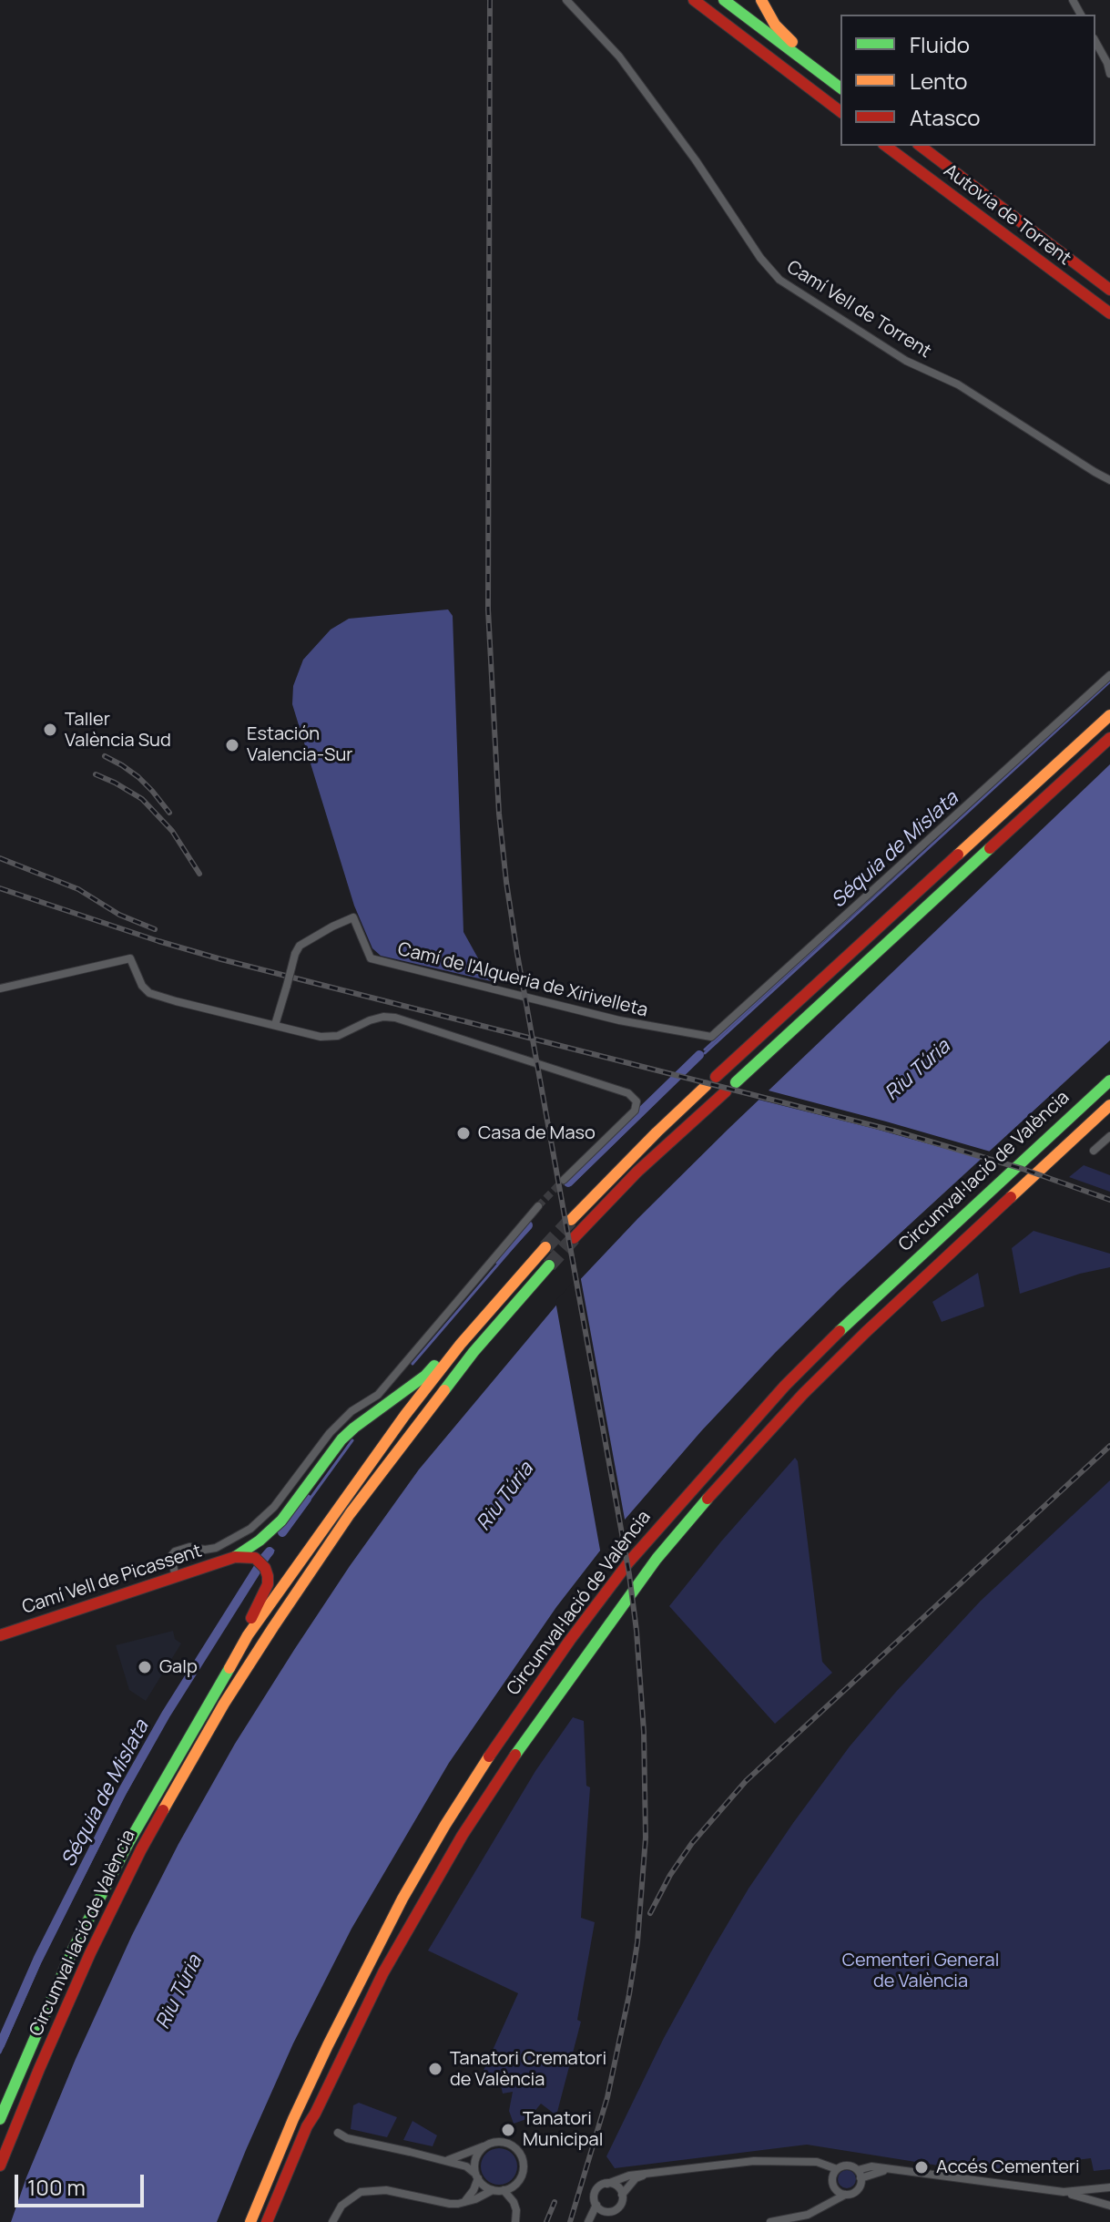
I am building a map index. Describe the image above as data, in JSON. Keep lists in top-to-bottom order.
{
  "streets": {
    "main road": ["Autovia de Torrent", "Circumval·lació de València", "Camí Vell de Picassent"],
    "street": ["Camí Vell de Torrent", "Camí de l'Alqueria de Xirivelleta"]
  },
  "crossings": [
    ["Circumval·lació de València", "Camí Vell de Picassent"]
  ],
  "water": ["Séquia de Mislata", "Riu Túria"],
  "parks": ["Cementeri General de València"],
  "places": [
    "Taller València Sud",
    "Estación Valencia-Sur",
    "Casa de Maso",
    "Galp",
    "Tanatori Crematori de València",
    "Tanatori Municipal",
    "Accés Cementeri"
  ],
  "legend": ["Fluido", "Lento", "Atasco"],
  "scale_bar": "100 m"
}
